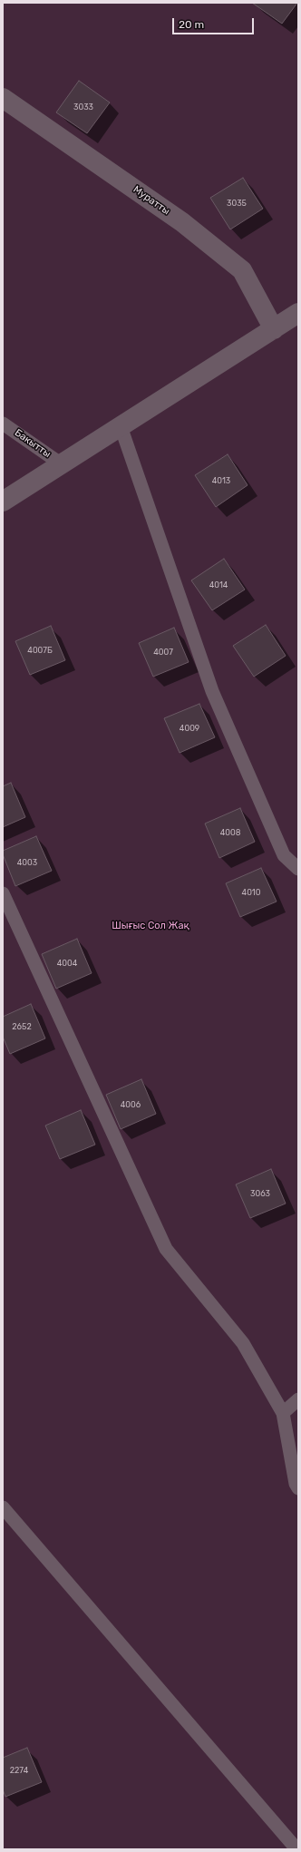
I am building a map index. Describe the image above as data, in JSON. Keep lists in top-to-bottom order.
{
  "streets": {
    "street": ["Муратты"],
    "lane": ["Бакытты"]
  },
  "parks": ["Шығыс Сол Жақ"],
  "house_numbers": [
    "3033",
    "3035",
    "4013",
    "4014",
    "4007Б",
    "4007",
    "4009",
    "4008",
    "4003",
    "4010",
    "4004",
    "2652",
    "4006",
    "3063",
    "2274"
  ],
  "scale_bar": "20 m"
}
